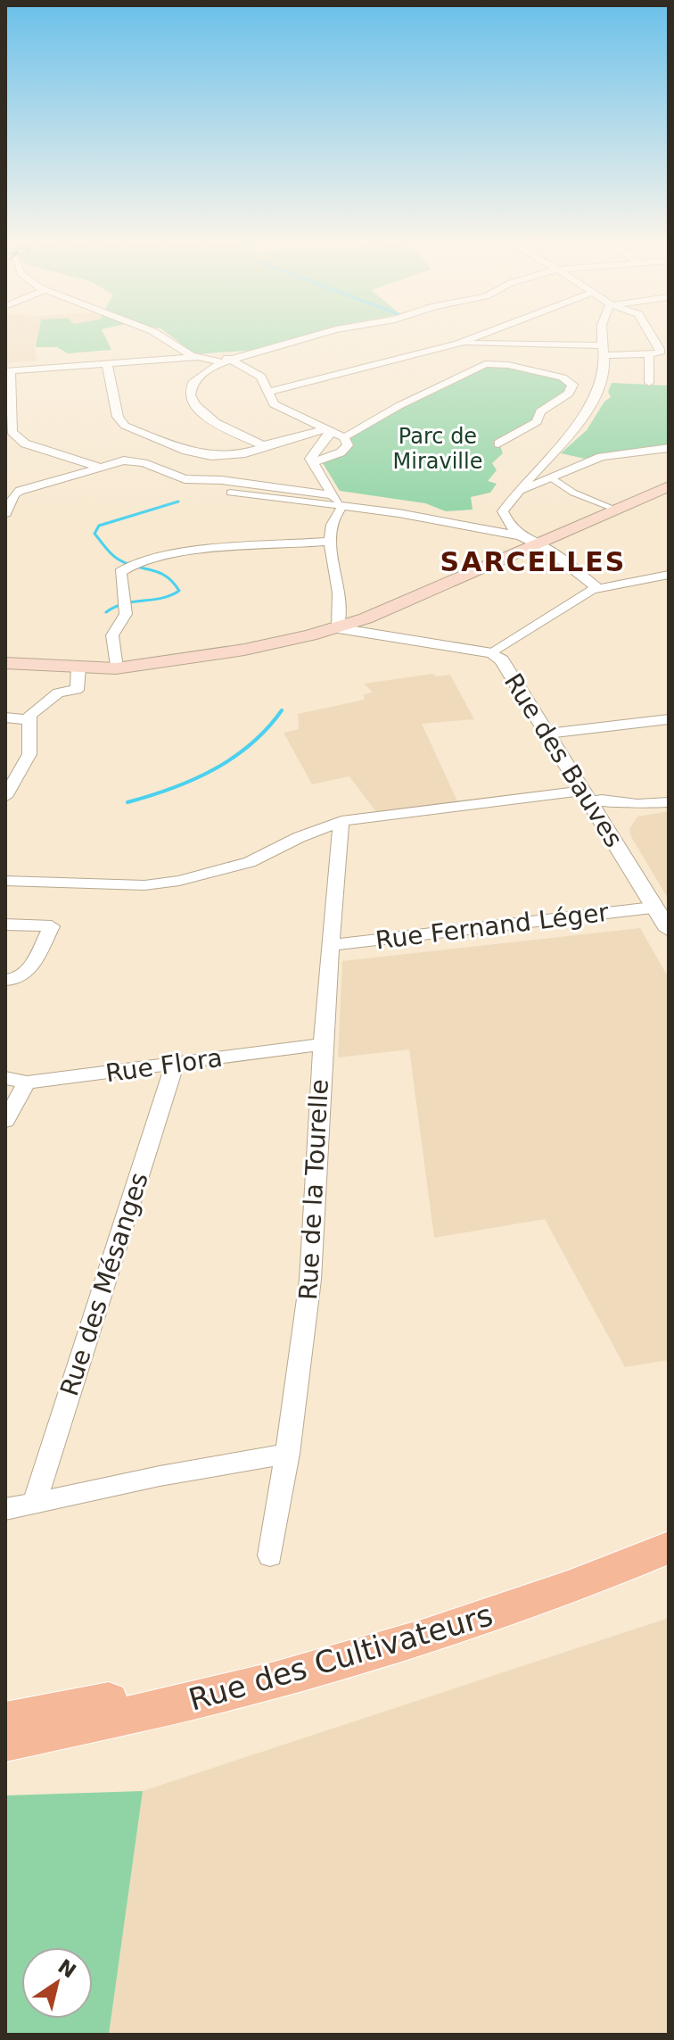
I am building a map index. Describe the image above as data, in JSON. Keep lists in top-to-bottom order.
{
  "streets": {
    "main road": ["Rue des Cultivateurs"],
    "street": [
      "Rue des Bauves",
      "Rue Fernand Léger",
      "Rue Flora",
      "Rue de la Tourelle",
      "Rue des Mésanges"
    ]
  },
  "crossings": [
    ["Rue des Bauves", "Rue Fernand Léger"],
    ["Rue Fernand Léger", "Rue de la Tourelle"],
    ["Rue Flora", "Rue de la Tourelle"],
    ["Rue Flora", "Rue des Mésanges"]
  ],
  "districts": ["SARCELLES"],
  "parks": ["Parc de Miraville"],
  "north": "top right"
}
